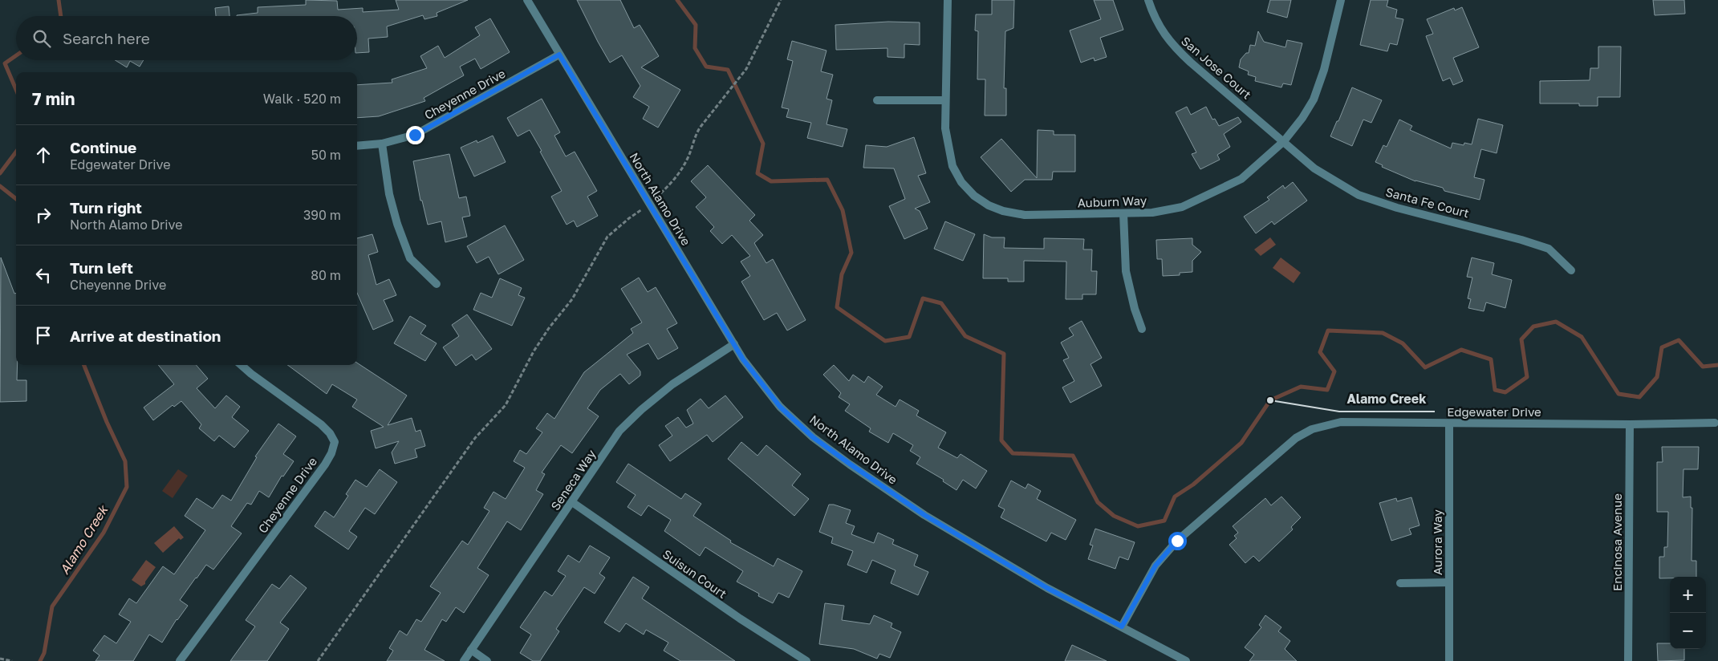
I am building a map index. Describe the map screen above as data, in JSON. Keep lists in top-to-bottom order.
{
  "streets": {
    "street": [
      "San Jose Court",
      "Cheyenne Drive",
      "North Alamo Drive",
      "Auburn Way",
      "Santa Fe Court",
      "Edgewater Drive",
      "Seneca Way",
      "Aurora Way",
      "Encinosa Avenue",
      "Suisun Court"
    ]
  },
  "crossings": [
    ["San Jose Court", "Auburn Way"],
    ["San Jose Court", "Santa Fe Court"],
    ["Cheyenne Drive", "North Alamo Drive"],
    ["North Alamo Drive", "Edgewater Drive"],
    ["North Alamo Drive", "Seneca Way"],
    ["Auburn Way", "Santa Fe Court"],
    ["Edgewater Drive", "Aurora Way"],
    ["Edgewater Drive", "Encinosa Avenue"],
    ["Seneca Way", "Suisun Court"]
  ],
  "water": ["Alamo Creek"],
  "places": ["Alamo Creek"],
  "page": {
    "search": "Search here",
    "heading": ["7 min", "Walk · 520 m"],
    "list": [
      ["Continue", "Edgewater Drive", "50 m"],
      ["Turn right", "North Alamo Drive", "390 m"],
      ["Turn left", "Cheyenne Drive", "80 m"],
      "Arrive at destination"
    ],
    "map_buttons": ["+", "−"]
  }
}
